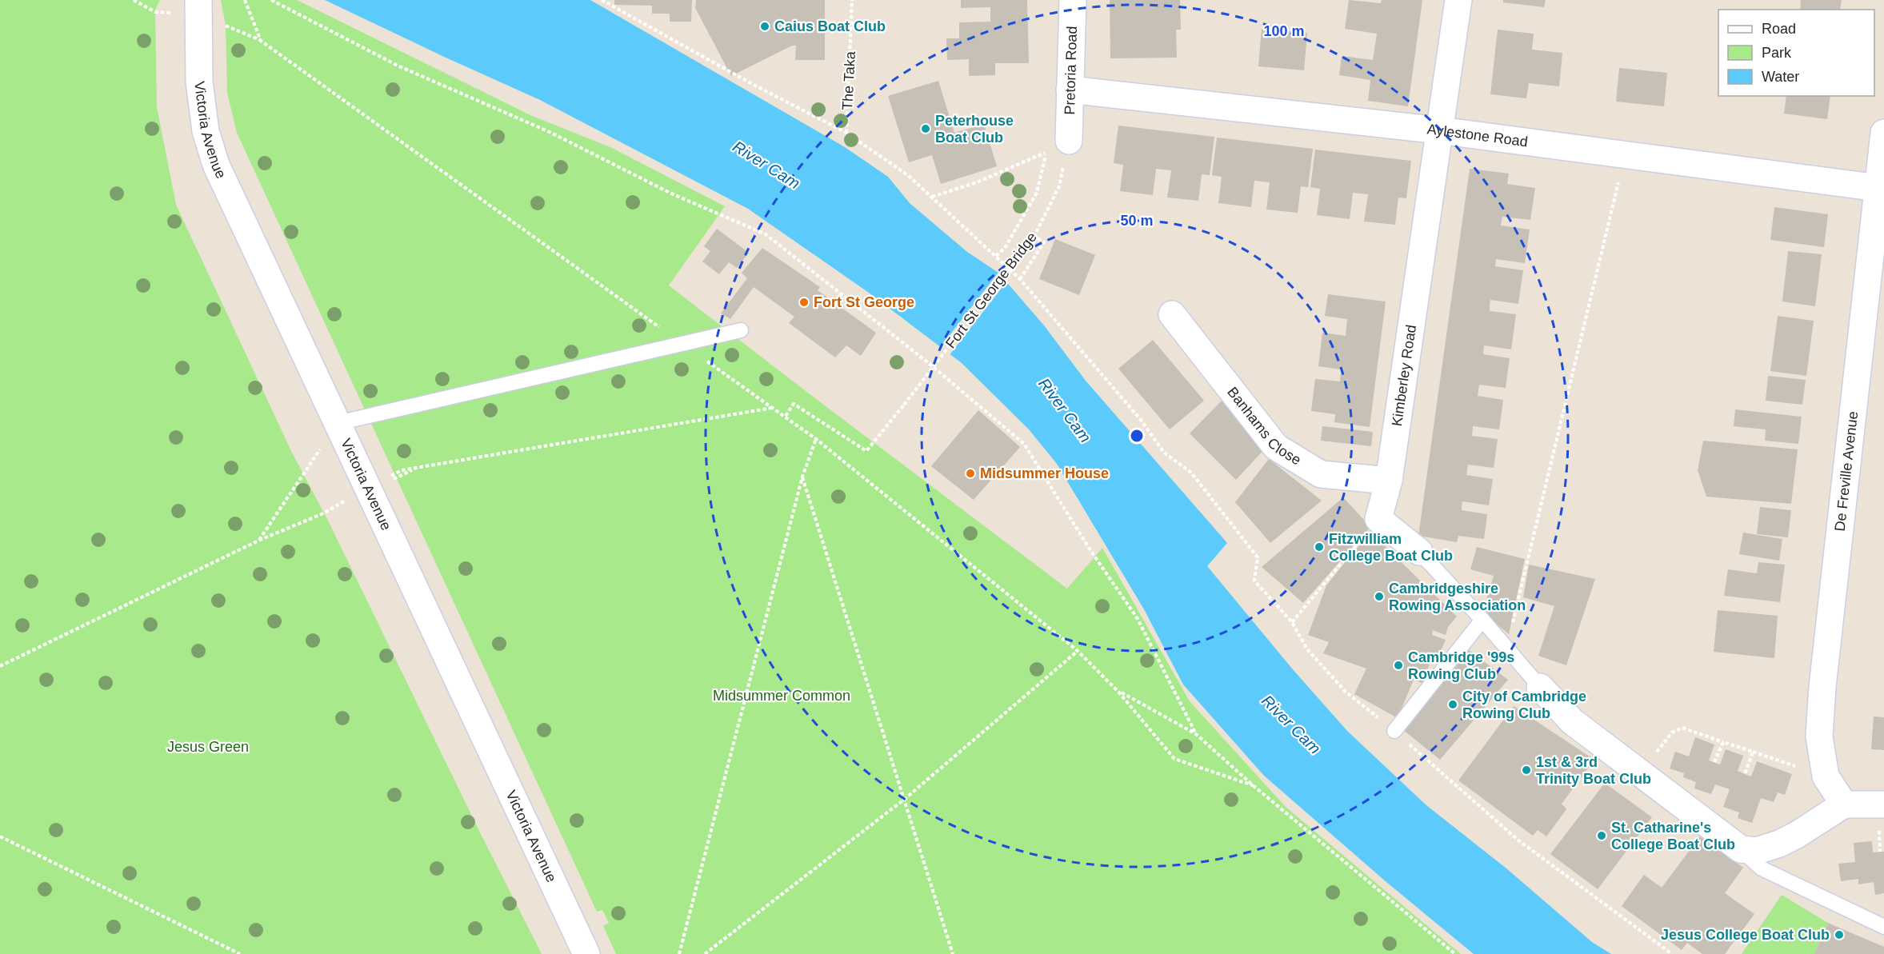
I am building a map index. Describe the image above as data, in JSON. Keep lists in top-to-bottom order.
{
  "streets": {
    "street": [
      "Pretoria Road",
      "Victoria Avenue",
      "Aylestone Road",
      "Kimberley Road",
      "Banhams Close",
      "De Freville Avenue"
    ],
    "path": ["The Taka", "Fort St George Bridge"]
  },
  "crossings": [
    ["Pretoria Road", "Aylestone Road"],
    ["Pretoria Road", "Fort St George Bridge"],
    ["Aylestone Road", "Kimberley Road"],
    ["Aylestone Road", "De Freville Avenue"],
    ["Kimberley Road", "Banhams Close"]
  ],
  "water": ["River Cam"],
  "parks": ["Midsummer Common", "Jesus Green"],
  "places": [
    "Caius Boat Club",
    "Peterhouse Boat Club",
    "Fort St George",
    "Midsummer House",
    "Fitzwilliam College Boat Club",
    "Cambridgeshire Rowing Association",
    "Cambridge '99s Rowing Club",
    "City of Cambridge Rowing Club",
    "1st & 3rd Trinity Boat Club",
    "St. Catharine's College Boat Club",
    "Jesus College Boat Club"
  ],
  "legend": ["Road", "Park", "Water"],
  "rings": ["100 m", "50 m"]
}
